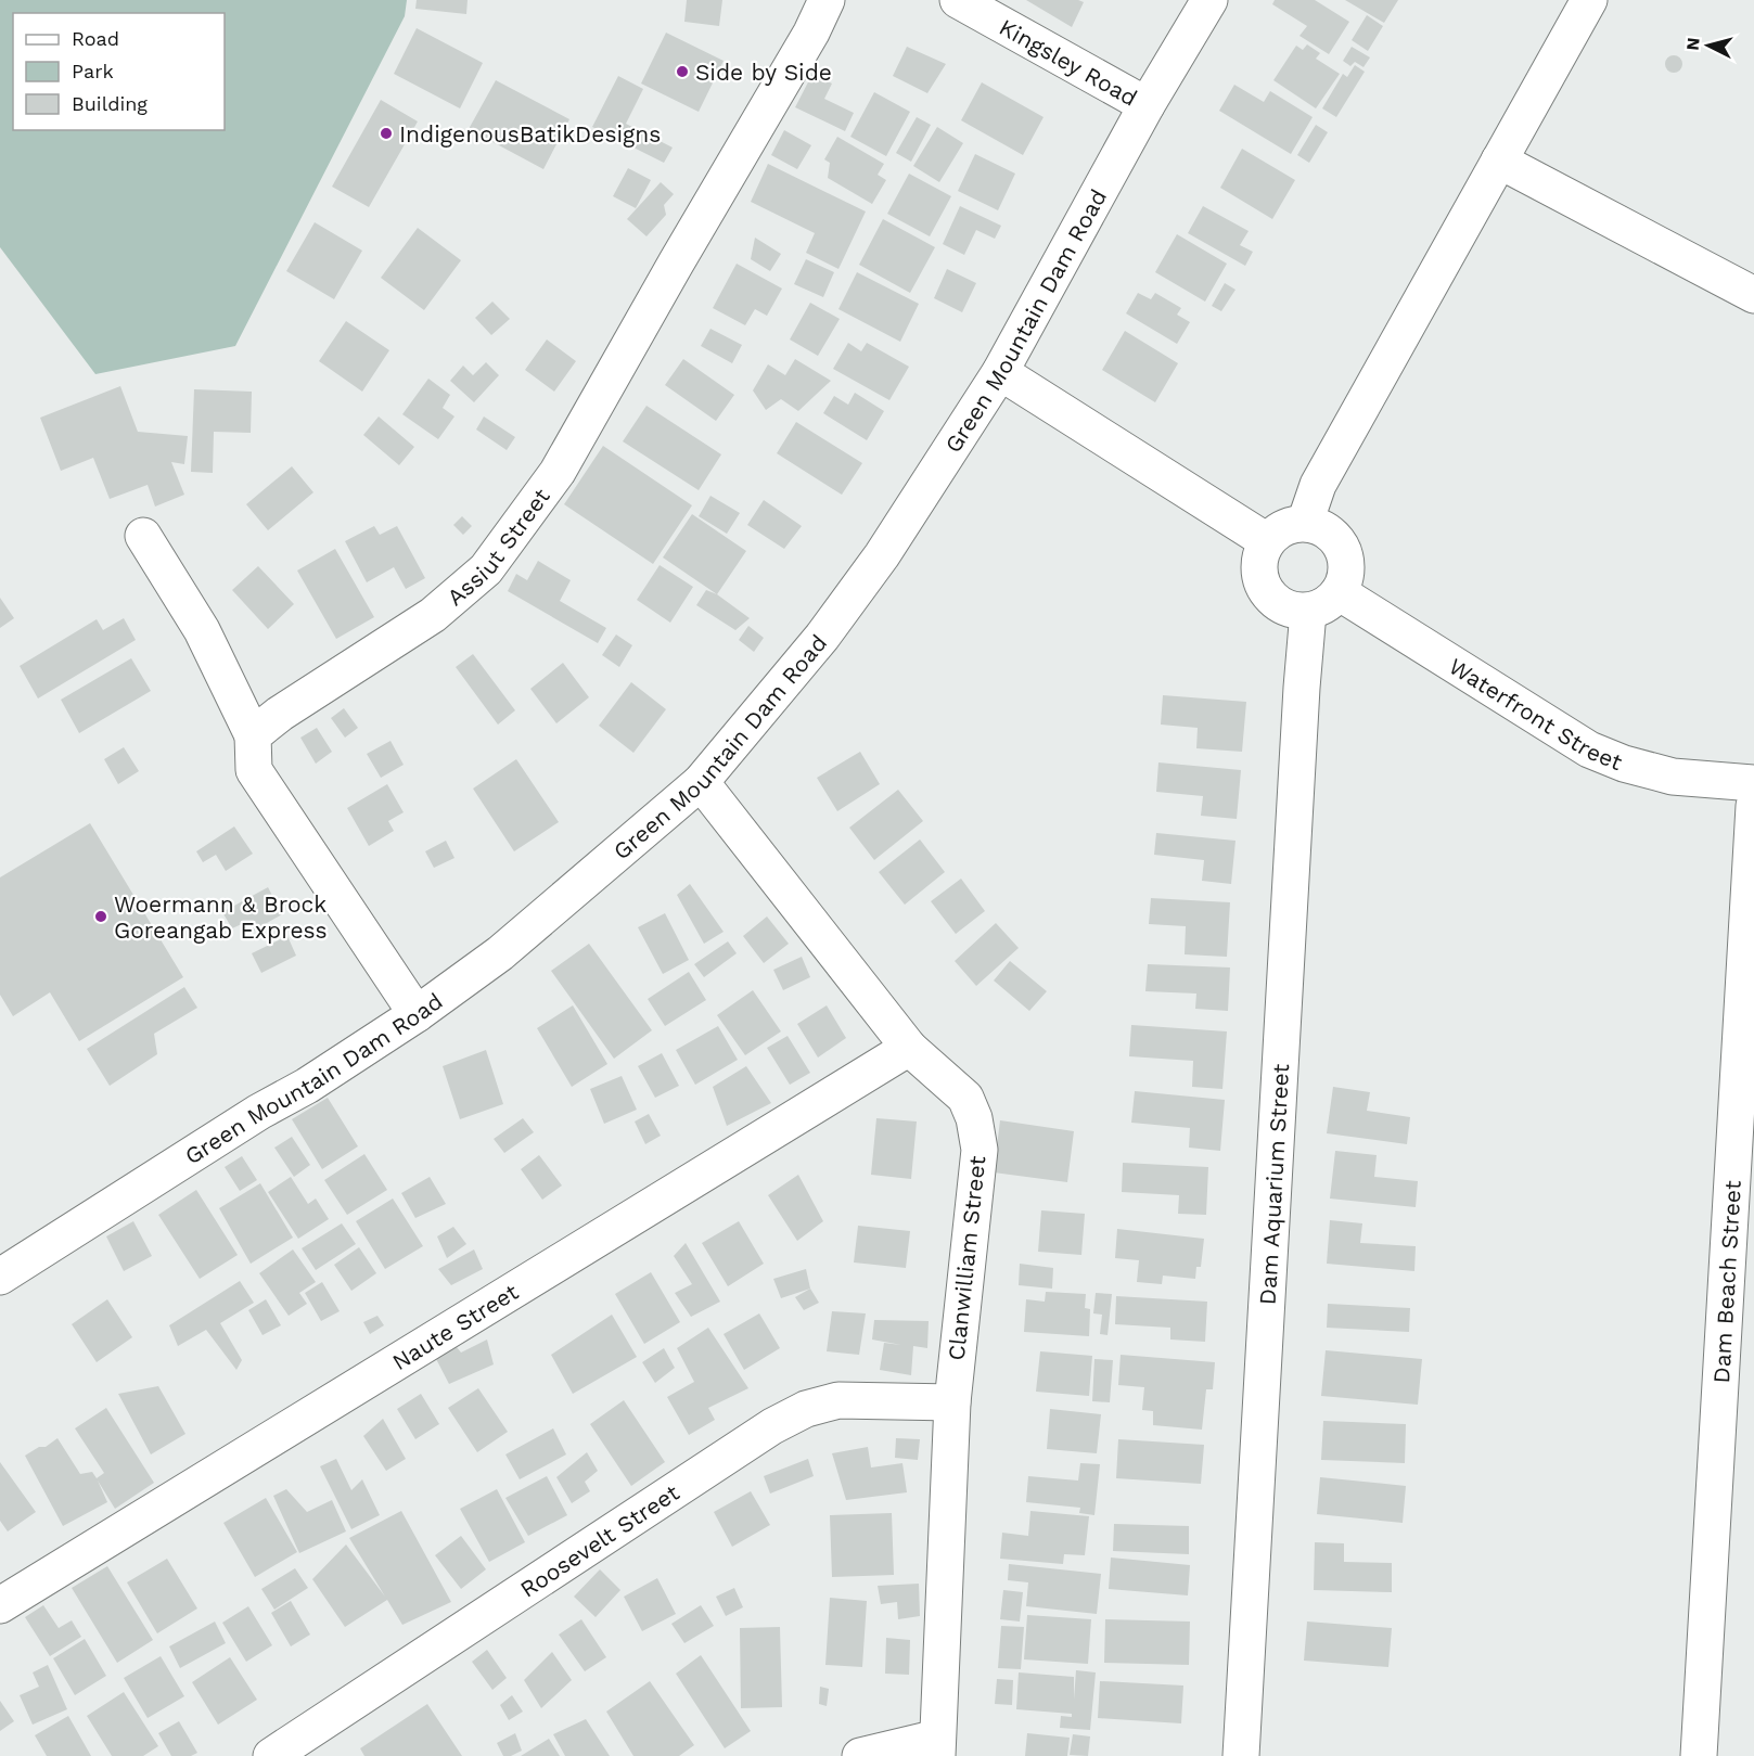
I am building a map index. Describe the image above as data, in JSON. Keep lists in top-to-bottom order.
{
  "streets": {
    "street": [
      "Kingsley Road",
      "Green Mountain Dam Road",
      "Assiut Street",
      "Waterfront Street",
      "Dam Aquarium Street",
      "Clanwilliam Street",
      "Dam Beach Street",
      "Naute Street",
      "Roosevelt Street"
    ]
  },
  "crossings": [
    ["Kingsley Road", "Green Mountain Dam Road"],
    ["Green Mountain Dam Road", "Clanwilliam Street"],
    ["Waterfront Street", "Dam Aquarium Street"],
    ["Clanwilliam Street", "Naute Street"],
    ["Clanwilliam Street", "Roosevelt Street"]
  ],
  "places": ["Side by Side", "IndigenousBatikDesigns", "Woermann & Brock Goreangab Express"],
  "legend": ["Road", "Park", "Building"],
  "north": "left"
}
